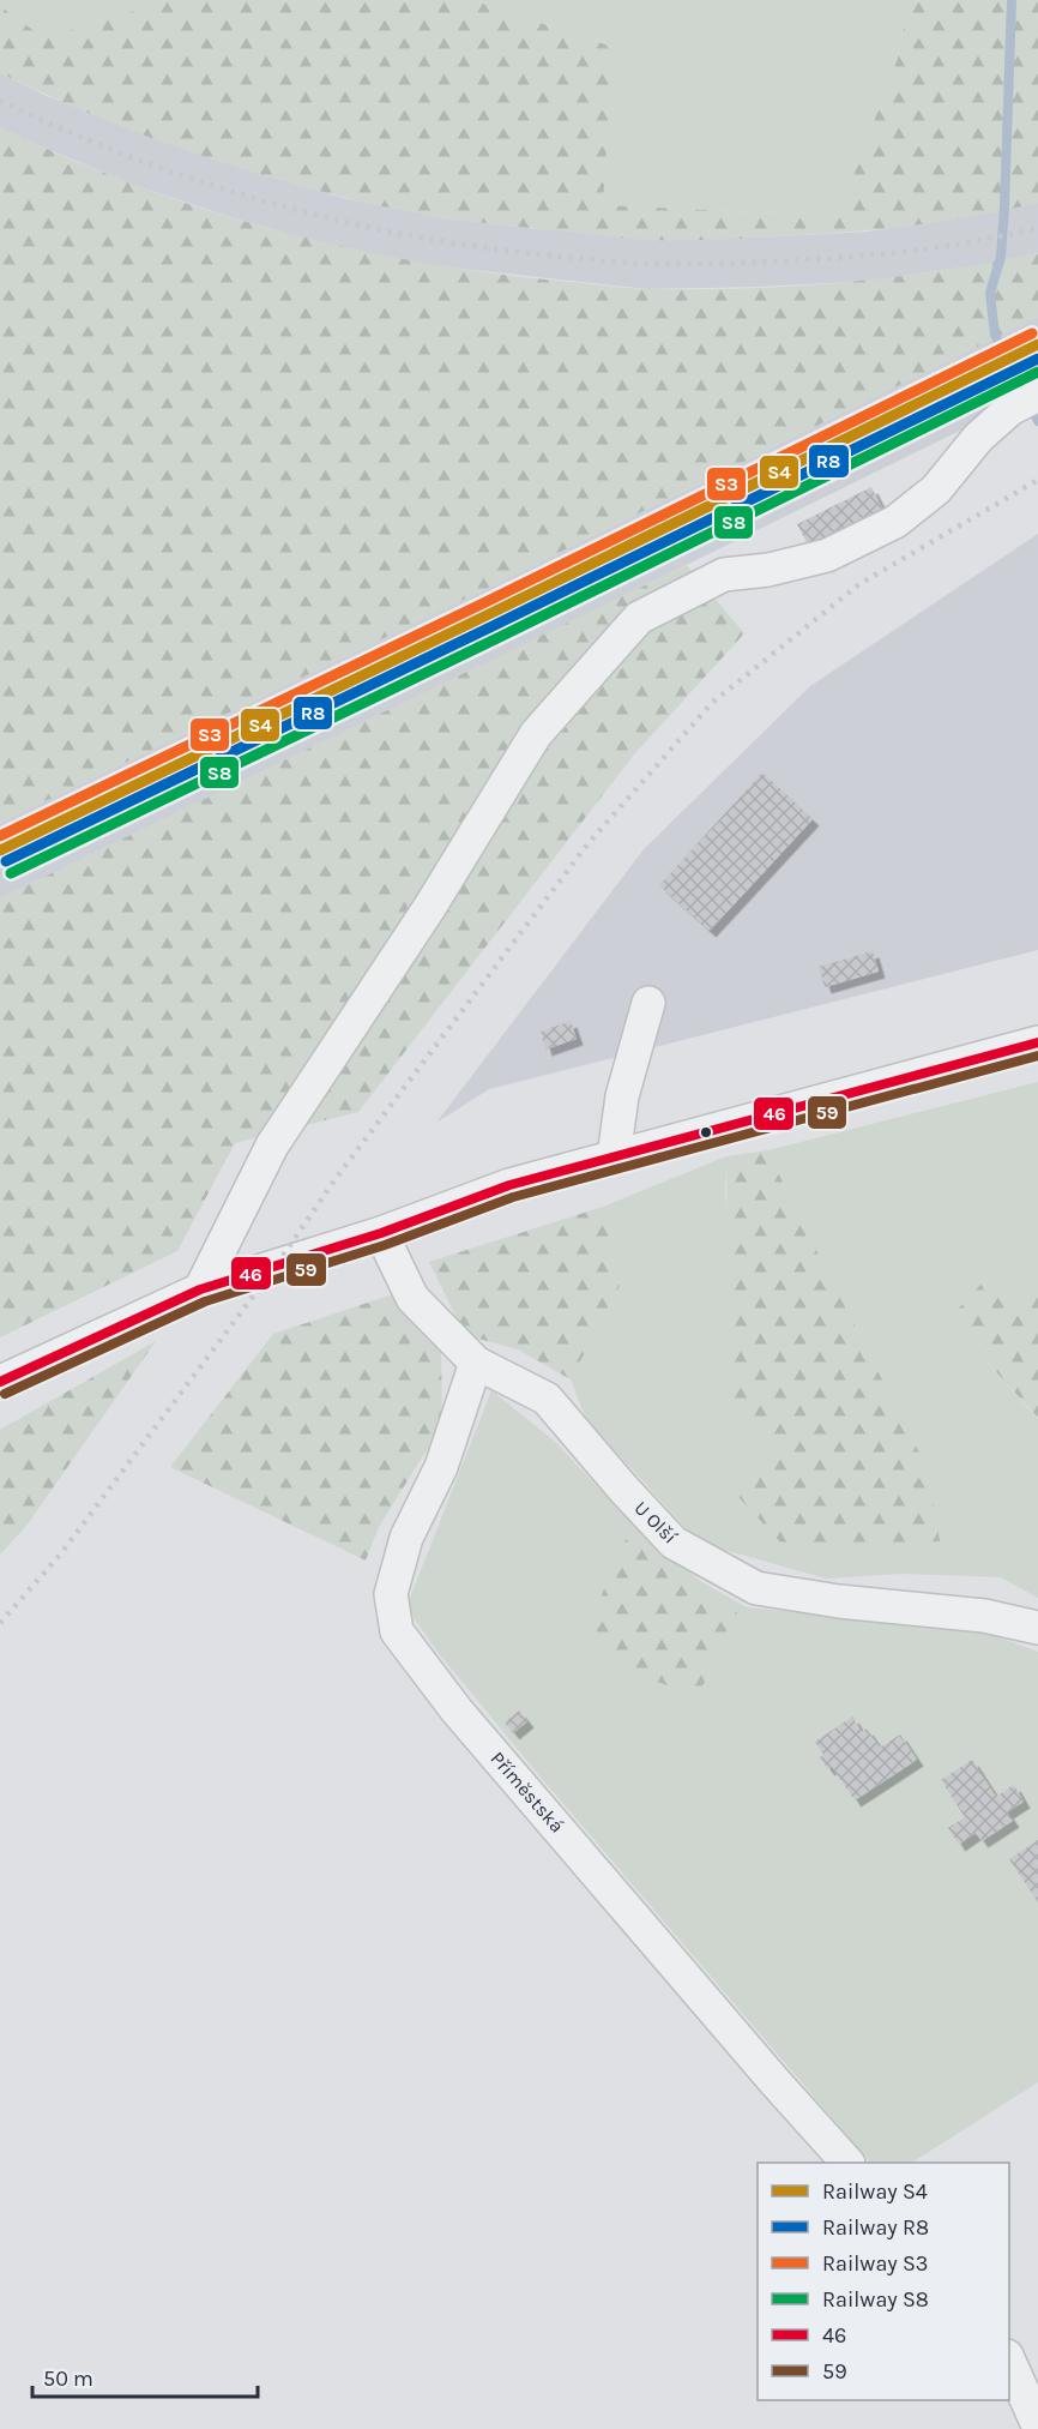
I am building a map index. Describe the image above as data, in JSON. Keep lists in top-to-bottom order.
{
  "streets": {
    "street": ["U Olší", "Příměstská"]
  },
  "crossings": [
    ["U Olší", "Příměstská"]
  ],
  "lines": [
    "rail line S3",
    "rail line S4",
    "rail line R8",
    "rail line S8",
    "transit line 46",
    "transit line 59"
  ],
  "legend": [
    "Railway S4",
    "Railway R8",
    "Railway S3",
    "Railway S8",
    "46",
    "59"
  ],
  "scale_bar": "50 m"
}
